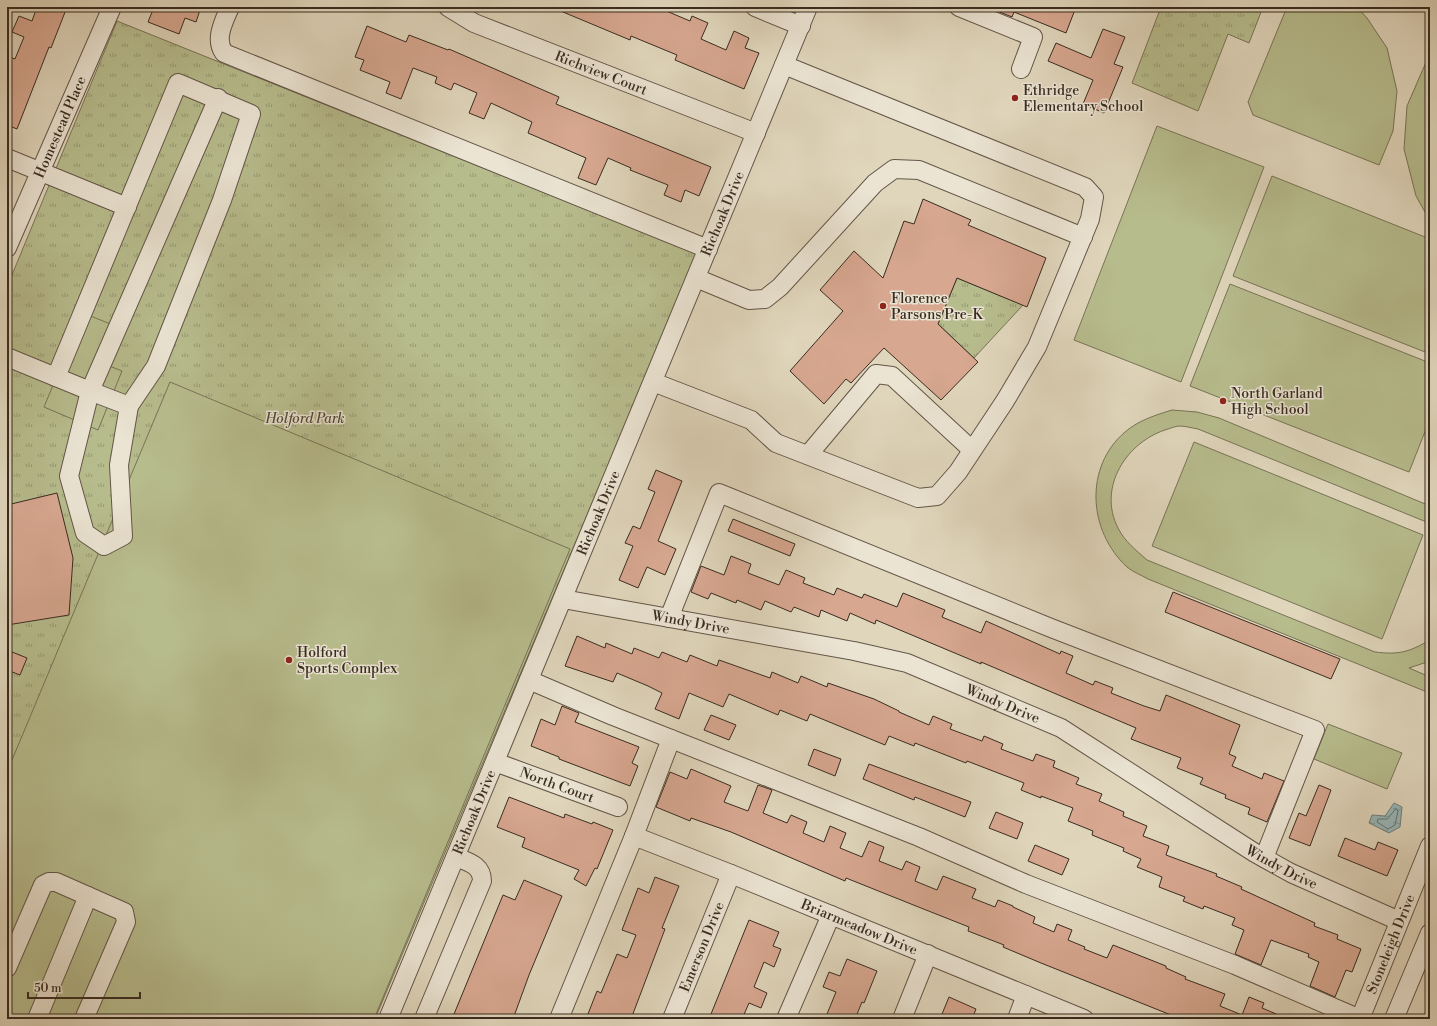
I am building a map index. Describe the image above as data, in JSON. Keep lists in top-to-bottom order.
{
  "streets": {
    "street": [
      "Richview Court",
      "Homestead Place",
      "Richoak Drive",
      "Windy Drive",
      "North Court",
      "Briarmeadow Drive",
      "Stoneleigh Drive",
      "Emerson Drive"
    ]
  },
  "crossings": [
    ["Richview Court", "Richoak Drive"],
    ["Richoak Drive", "Windy Drive"],
    ["Richoak Drive", "North Court"],
    ["Windy Drive", "Stoneleigh Drive"],
    ["Briarmeadow Drive", "Emerson Drive"]
  ],
  "parks": ["Holford Park"],
  "places": [
    "Ethridge Elementary School",
    "Florence Parsons Pre-K",
    "North Garland High School",
    "Holford Sports Complex"
  ],
  "scale_bar": "50 m"
}
